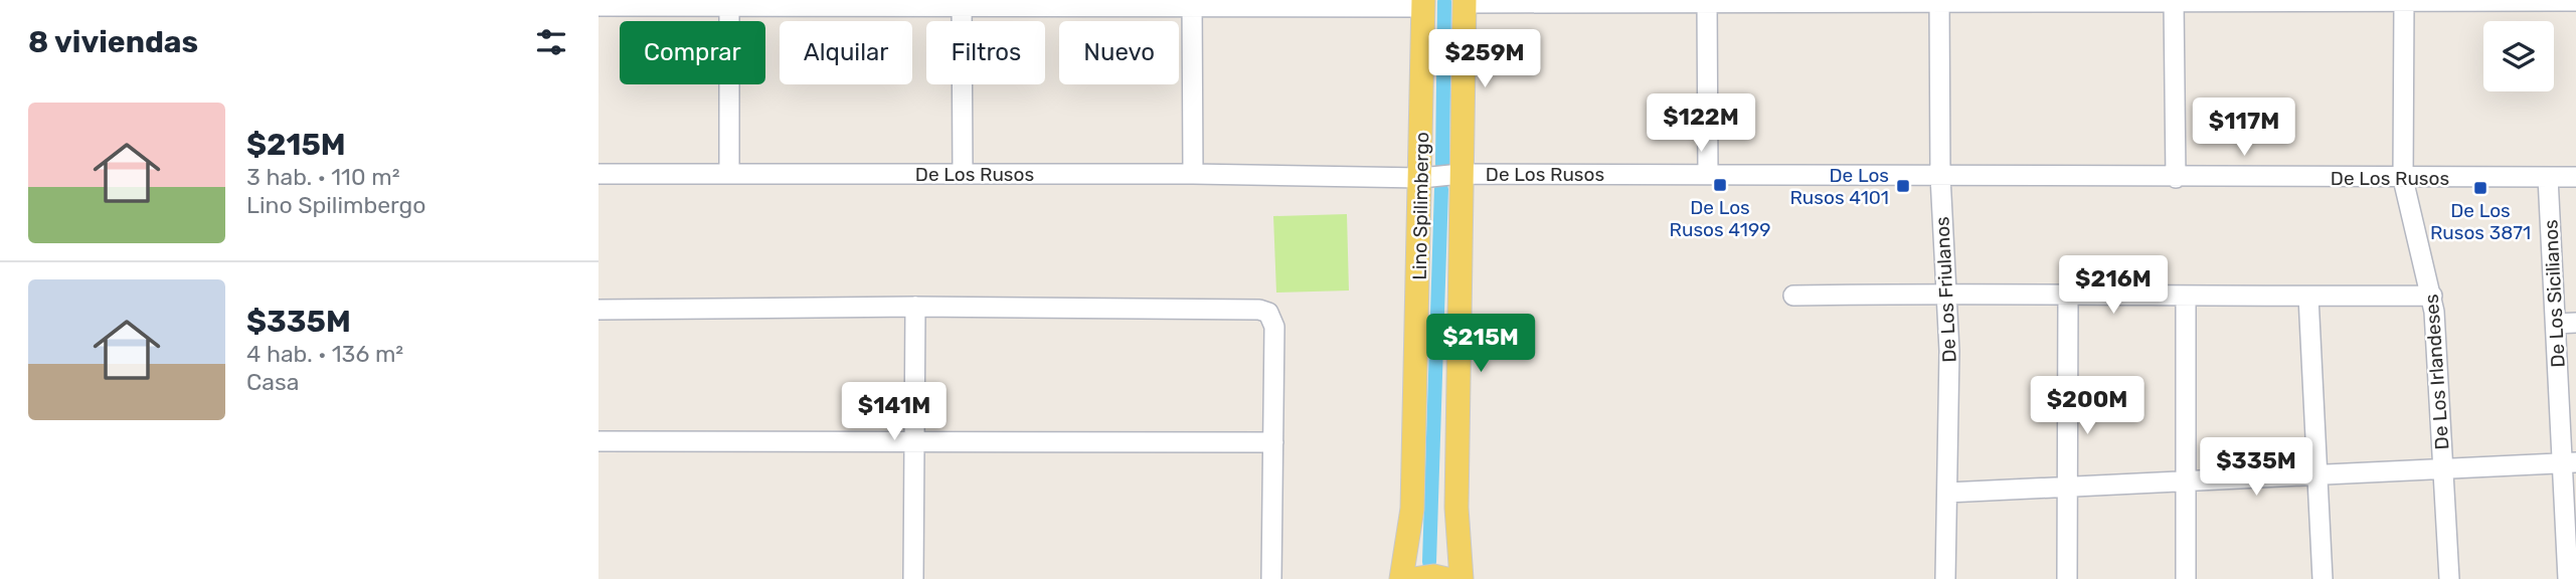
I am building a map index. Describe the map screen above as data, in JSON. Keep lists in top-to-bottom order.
{
  "streets": {
    "main road": ["Lino Spilimbergo"],
    "street": [
      "De Los Rusos",
      "De Los Friulanos",
      "De Los Sicilianos",
      "De Los Irlandeses"
    ]
  },
  "crossings": [
    ["De Los Rusos", "Lino Spilimbergo"],
    ["De Los Rusos", "De Los Friulanos"],
    ["De Los Rusos", "De Los Sicilianos"],
    ["De Los Rusos", "De Los Irlandeses"]
  ],
  "places": {
    "transit": ["De Los Rusos 4199", "De Los Rusos 4101", "De Los Rusos 3871"]
  },
  "page": {
    "heading": "8 viviendas",
    "chip": [
      "Comprar",
      "Alquilar",
      "Filtros",
      "Nuevo"
    ],
    "price": [
      "$259M",
      "$122M",
      "$117M",
      "$216M",
      "$215M",
      "$200M",
      "$141M",
      "$335M"
    ],
    "list": [
      {
        "name": "$215M",
        "note": "3 hab. · 110 m² · Lino Spilimbergo"
      },
      {
        "name": "$335M",
        "note": "4 hab. · 136 m² · Casa"
      }
    ]
  }
}
